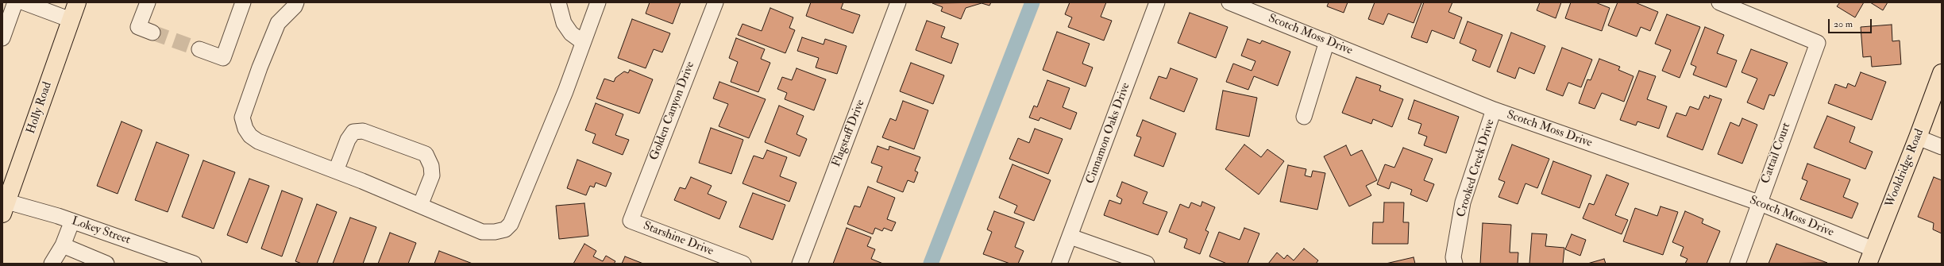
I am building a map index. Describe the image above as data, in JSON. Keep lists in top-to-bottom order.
{
  "streets": {
    "main road": ["Holly Road", "Wooldridge Road"],
    "street": [
      "Scotch Moss Drive",
      "Golden Canyon Drive",
      "Flagstaff Drive",
      "Cinnamon Oaks Drive",
      "Cattail Court",
      "Crooked Creek Drive",
      "Lokey Street",
      "Starshine Drive"
    ]
  },
  "crossings": [
    ["Scotch Moss Drive", "Cattail Court"],
    ["Scotch Moss Drive", "Crooked Creek Drive"],
    ["Scotch Moss Drive", "Wooldridge Road"],
    ["Holly Road", "Lokey Street"],
    ["Golden Canyon Drive", "Starshine Drive"]
  ],
  "scale_bar": "20 m"
}
